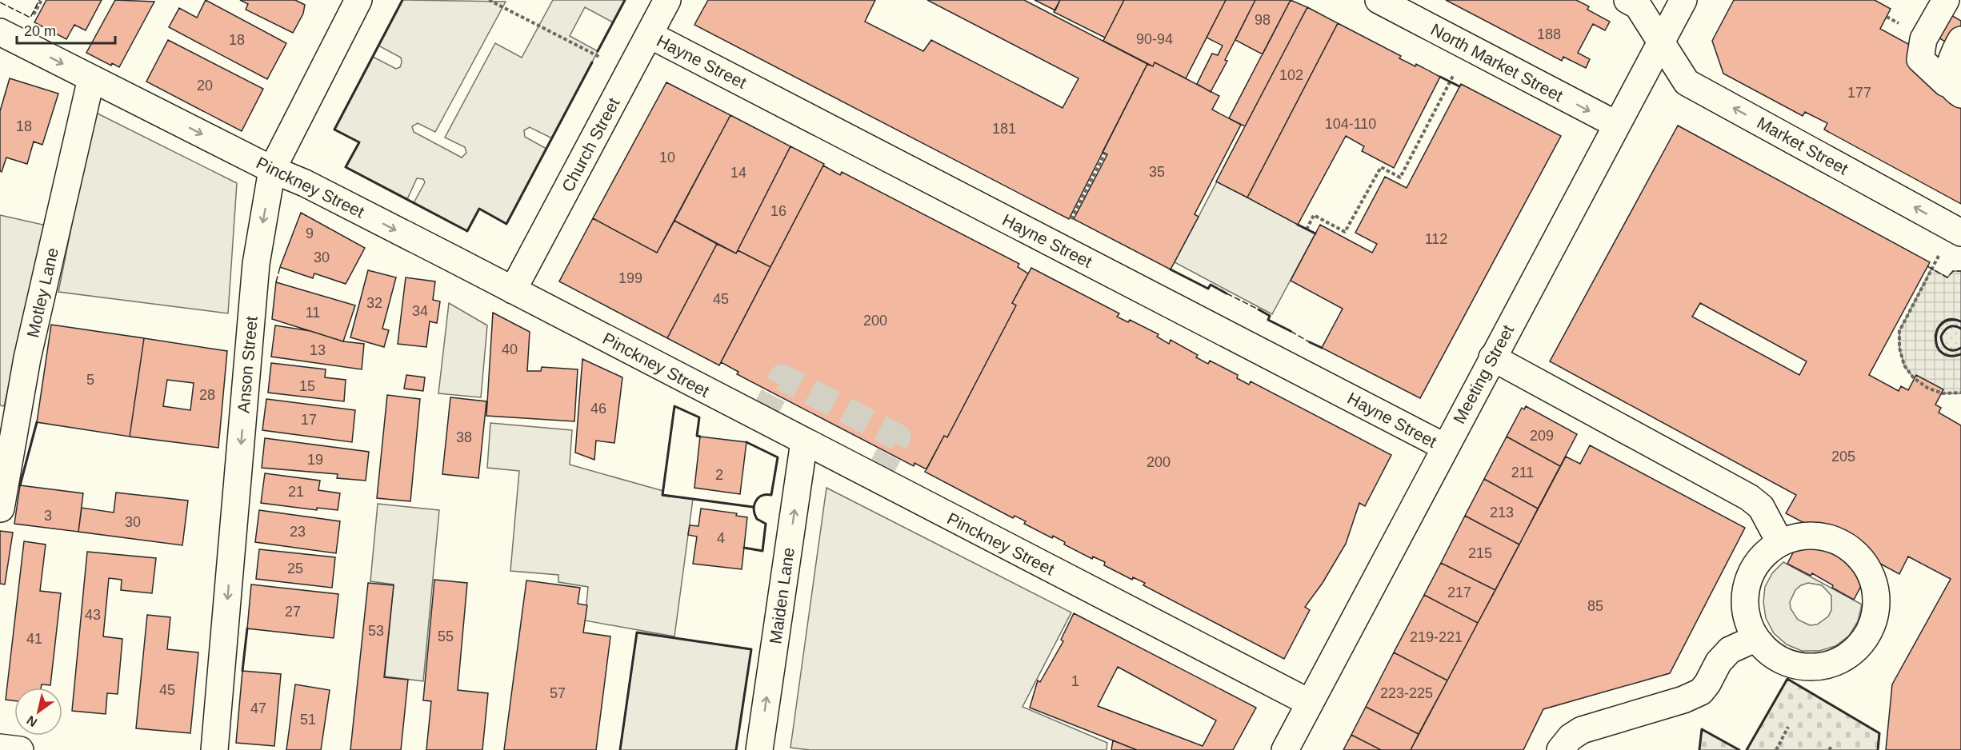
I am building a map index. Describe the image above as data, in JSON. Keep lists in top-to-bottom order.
{
  "streets": {
    "street": [
      "Hayne Street",
      "North Market Street",
      "Church Street",
      "Market Street",
      "Pinckney Street",
      "Motley Lane",
      "Anson Street",
      "Meeting Street",
      "Maiden Lane"
    ]
  },
  "crossings": [
    ["Hayne Street", "Church Street"],
    ["Hayne Street", "Meeting Street"],
    ["North Market Street", "Meeting Street"],
    ["Church Street", "Pinckney Street"],
    ["Market Street", "Meeting Street"],
    ["Pinckney Street", "Motley Lane"],
    ["Pinckney Street", "Anson Street"],
    ["Pinckney Street", "Meeting Street"],
    ["Pinckney Street", "Maiden Lane"]
  ],
  "one_way": [
    "North Market Street",
    "Market Street",
    "Pinckney Street",
    "Anson Street",
    "Maiden Lane"
  ],
  "house_numbers": [
    "98",
    "188",
    "90-94",
    "18",
    "102",
    "20",
    "177",
    "104-110",
    "18",
    "181",
    "10",
    "35",
    "14",
    "16",
    "9",
    "112",
    "30",
    "199",
    "45",
    "32",
    "34",
    "11",
    "200",
    "40",
    "13",
    "5",
    "15",
    "28",
    "46",
    "17",
    "209",
    "38",
    "205",
    "19",
    "200",
    "211",
    "2",
    "21",
    "213",
    "3",
    "30",
    "23",
    "4",
    "215",
    "25",
    "217",
    "85",
    "27",
    "43",
    "53",
    "55",
    "219-221",
    "41",
    "1",
    "45",
    "57",
    "223-225",
    "47",
    "51"
  ],
  "scale_bar": "20 m",
  "north": "bottom left"
}
